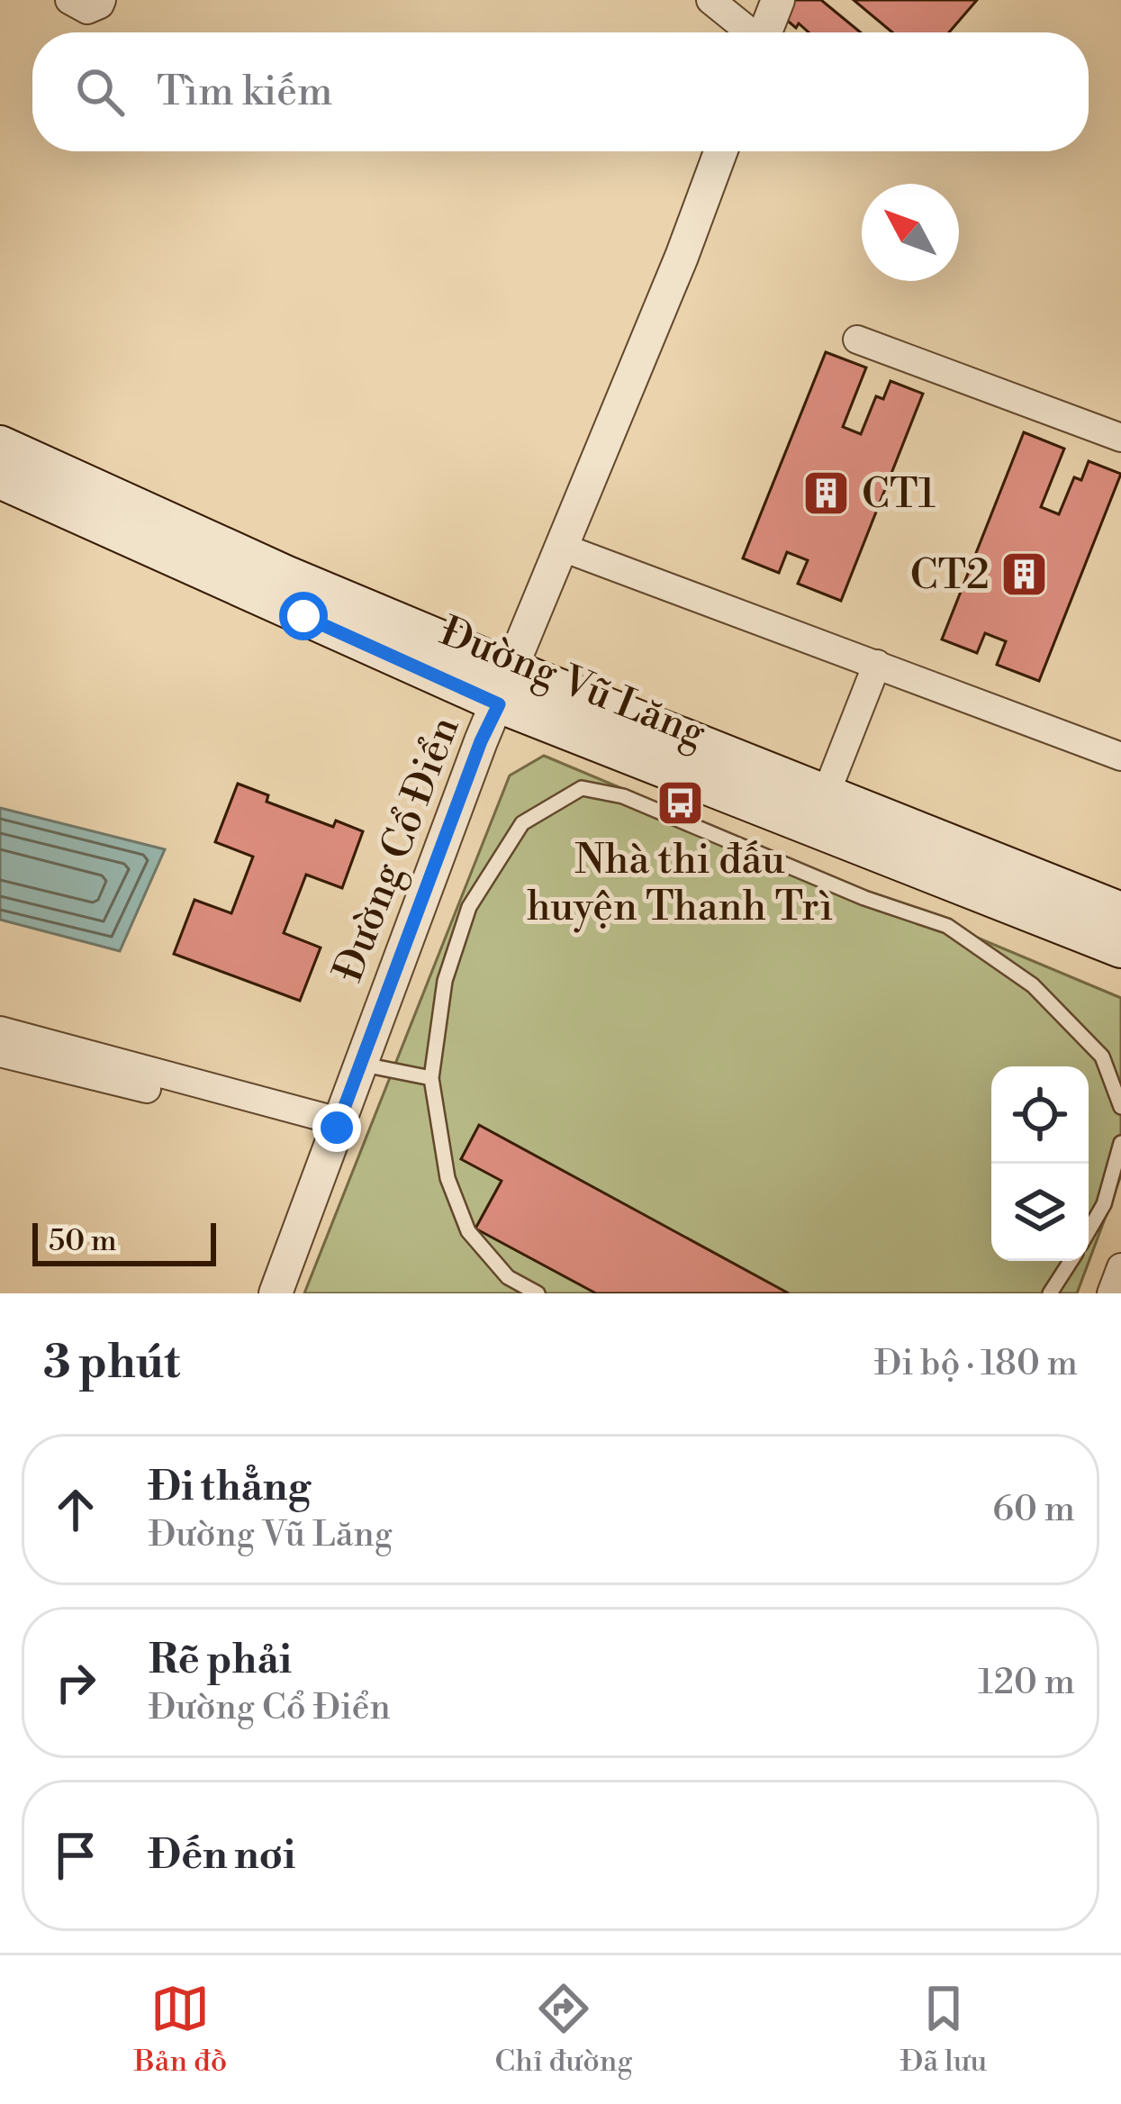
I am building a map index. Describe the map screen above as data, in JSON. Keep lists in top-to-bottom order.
{
  "streets": {
    "main road": ["Đường Vũ Lăng"],
    "street": ["Đường Cổ Điển"]
  },
  "crossings": [
    ["Đường Vũ Lăng", "Đường Cổ Điển"]
  ],
  "places": {
    "building": ["CT1", "CT2"],
    "bus stop": ["Nhà thi đấu huyện Thanh Trì"]
  },
  "scale_bar": "50 m",
  "north": "top left",
  "page": {
    "search": "Tìm kiếm",
    "scale": "50 m",
    "heading": ["3 phút", "Đi bộ · 180 m"],
    "list": [
      ["Đi thẳng", "Đường Vũ Lăng", "60 m"],
      ["Rẽ phải", "Đường Cổ Điển", "120 m"],
      "Đến nơi"
    ],
    "nav": ["Bản đồ", "Chỉ đường", "Đã lưu"]
  }
}
